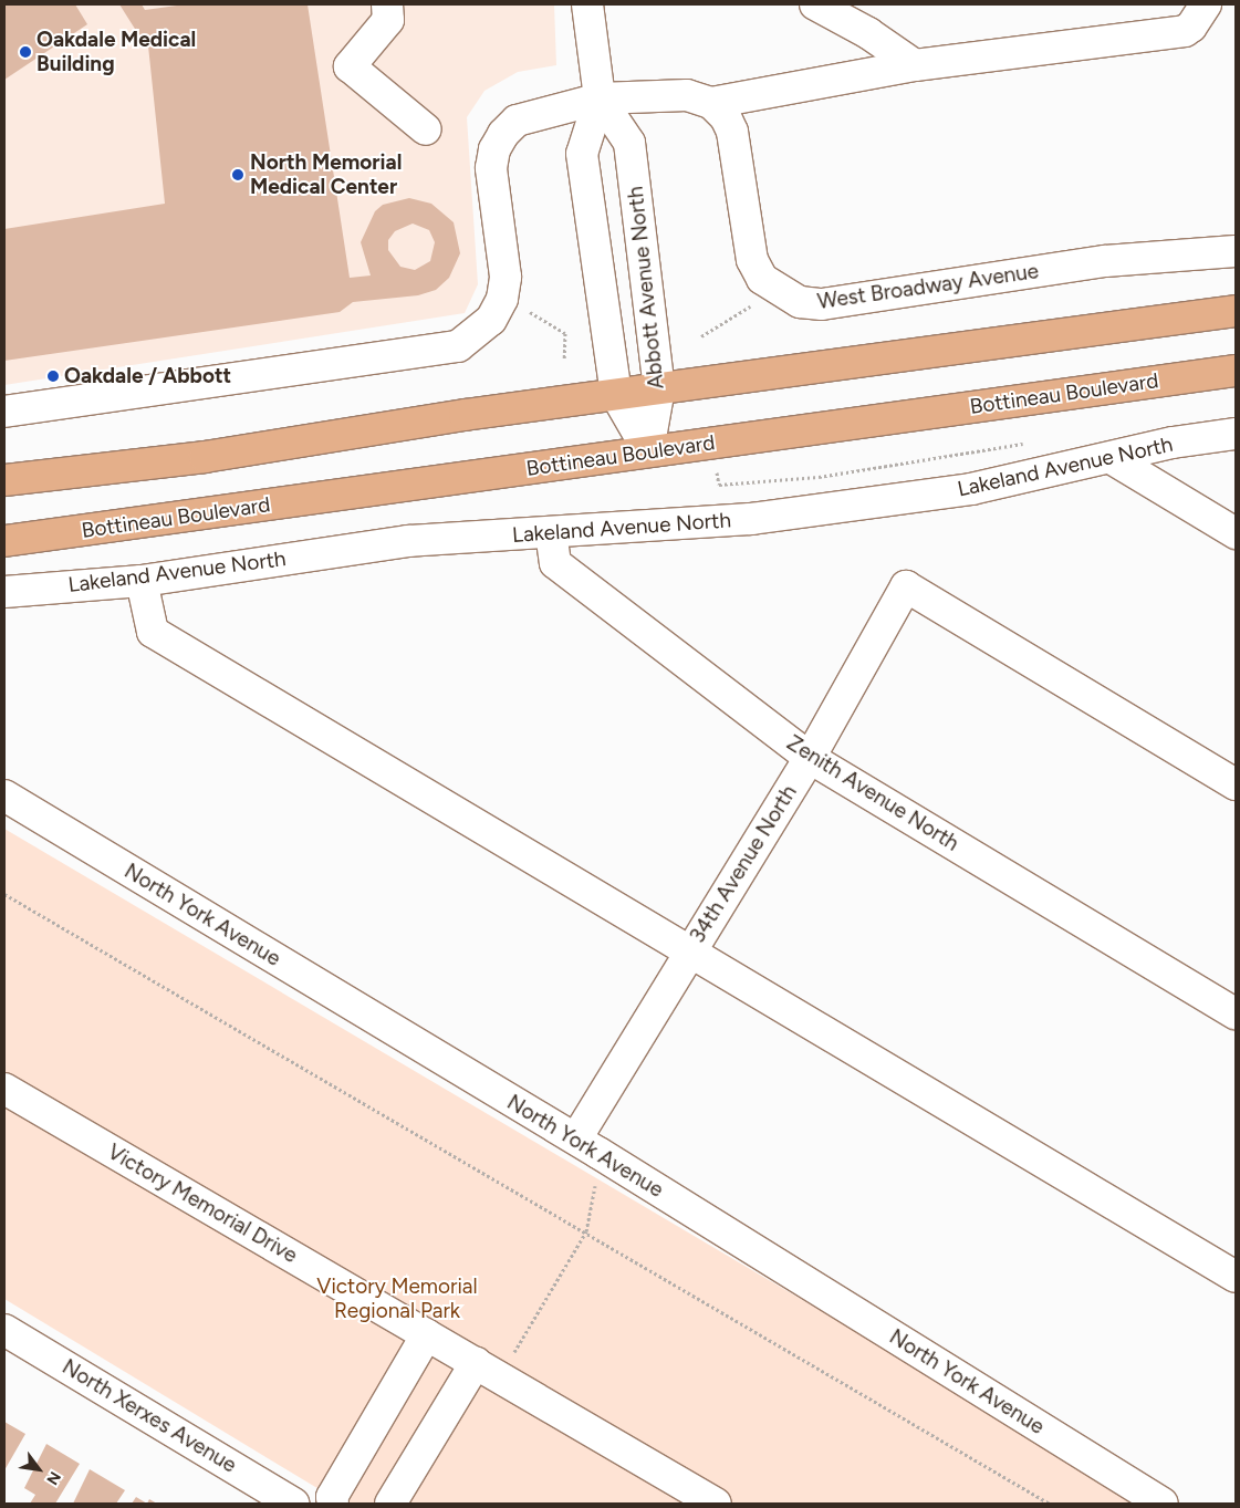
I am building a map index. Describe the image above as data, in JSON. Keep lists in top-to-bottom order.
{
  "streets": {
    "main road": ["Bottineau Boulevard"],
    "street": [
      "West Broadway Avenue",
      "Abbott Avenue North",
      "Lakeland Avenue North",
      "Zenith Avenue North",
      "34th Avenue North",
      "North York Avenue",
      "Victory Memorial Drive",
      "North Xerxes Avenue"
    ]
  },
  "crossings": [
    ["Abbott Avenue North", "Bottineau Boulevard"],
    ["Lakeland Avenue North", "Zenith Avenue North"],
    ["Zenith Avenue North", "34th Avenue North"],
    ["34th Avenue North", "North York Avenue"]
  ],
  "parks": ["Victory Memorial Regional Park"],
  "places": ["Oakdale Medical Building", "North Memorial Medical Center", "Oakdale / Abbott"],
  "north": "bottom right"
}
